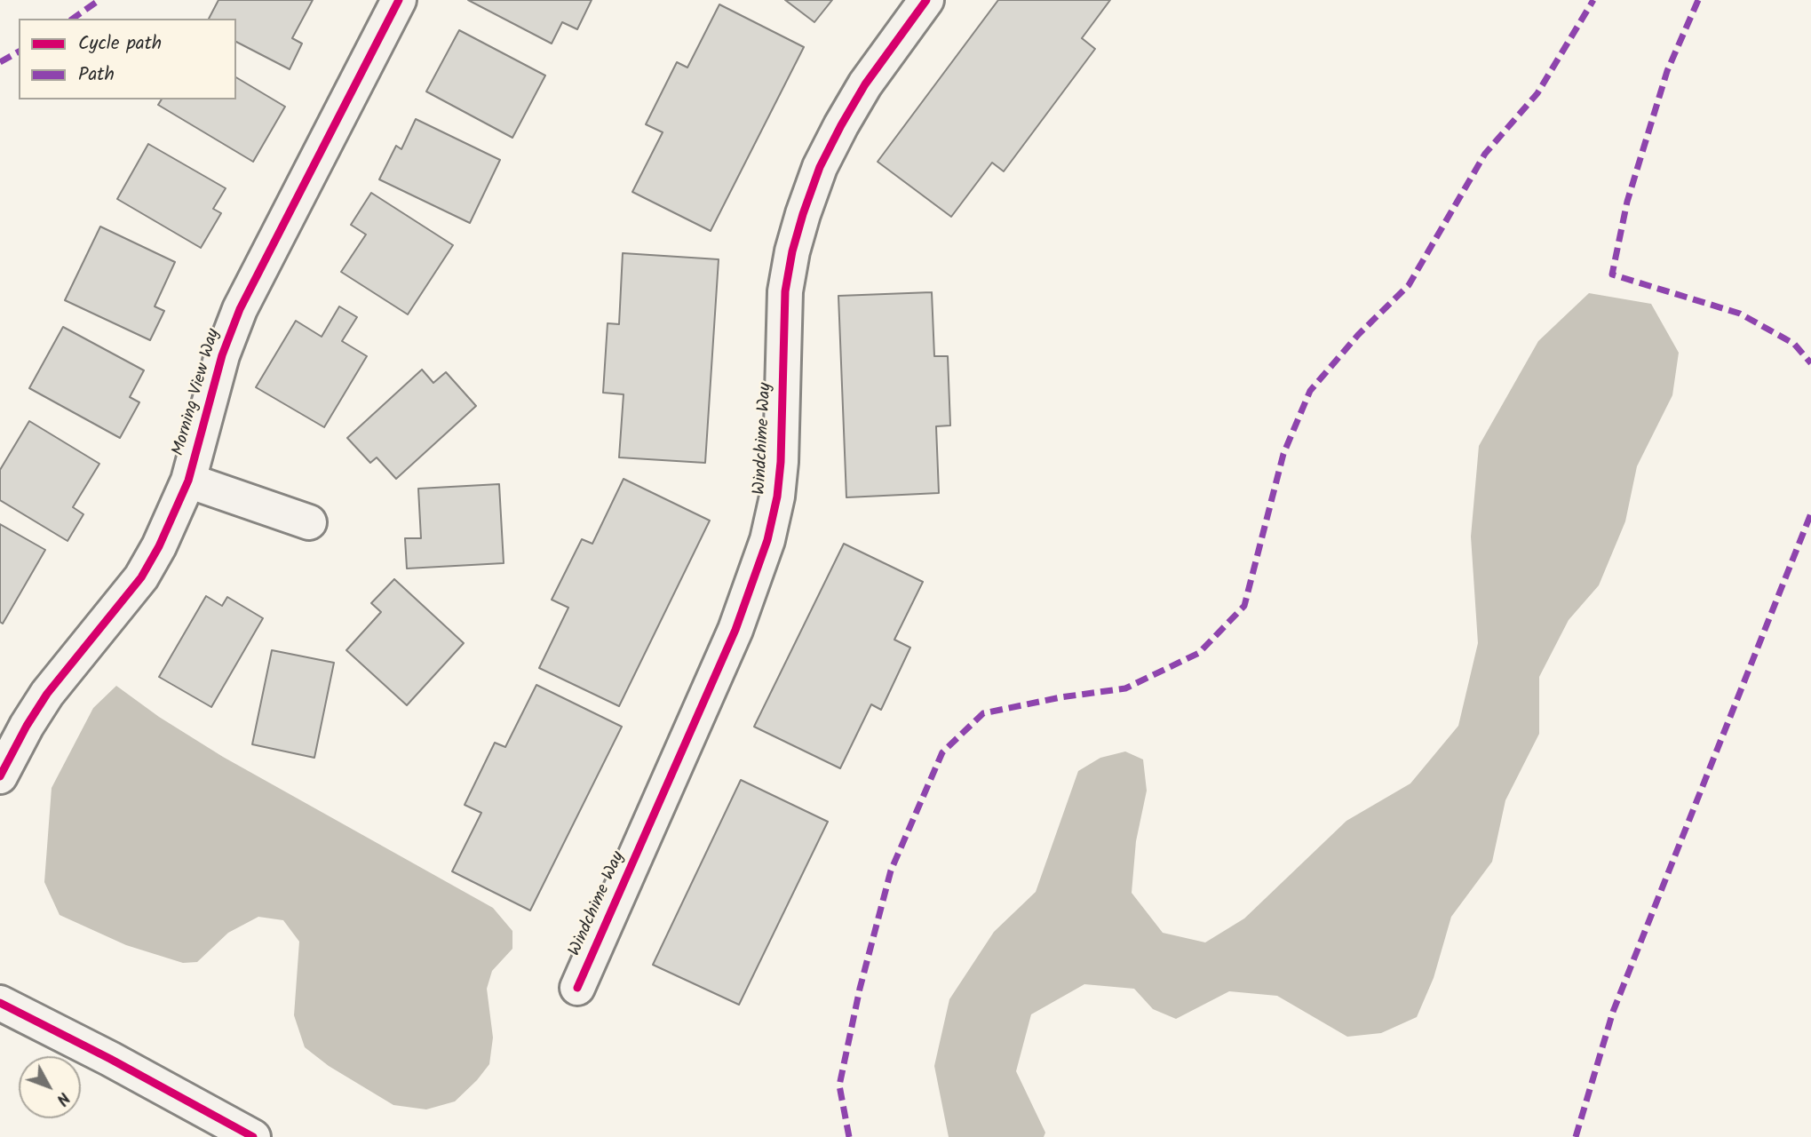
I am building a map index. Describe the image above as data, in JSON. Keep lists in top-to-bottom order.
{
  "streets": {
    "street": ["Morning View Way", "Windchime Way"]
  },
  "legend": ["Cycle path", "Path"],
  "north": "bottom right"
}
